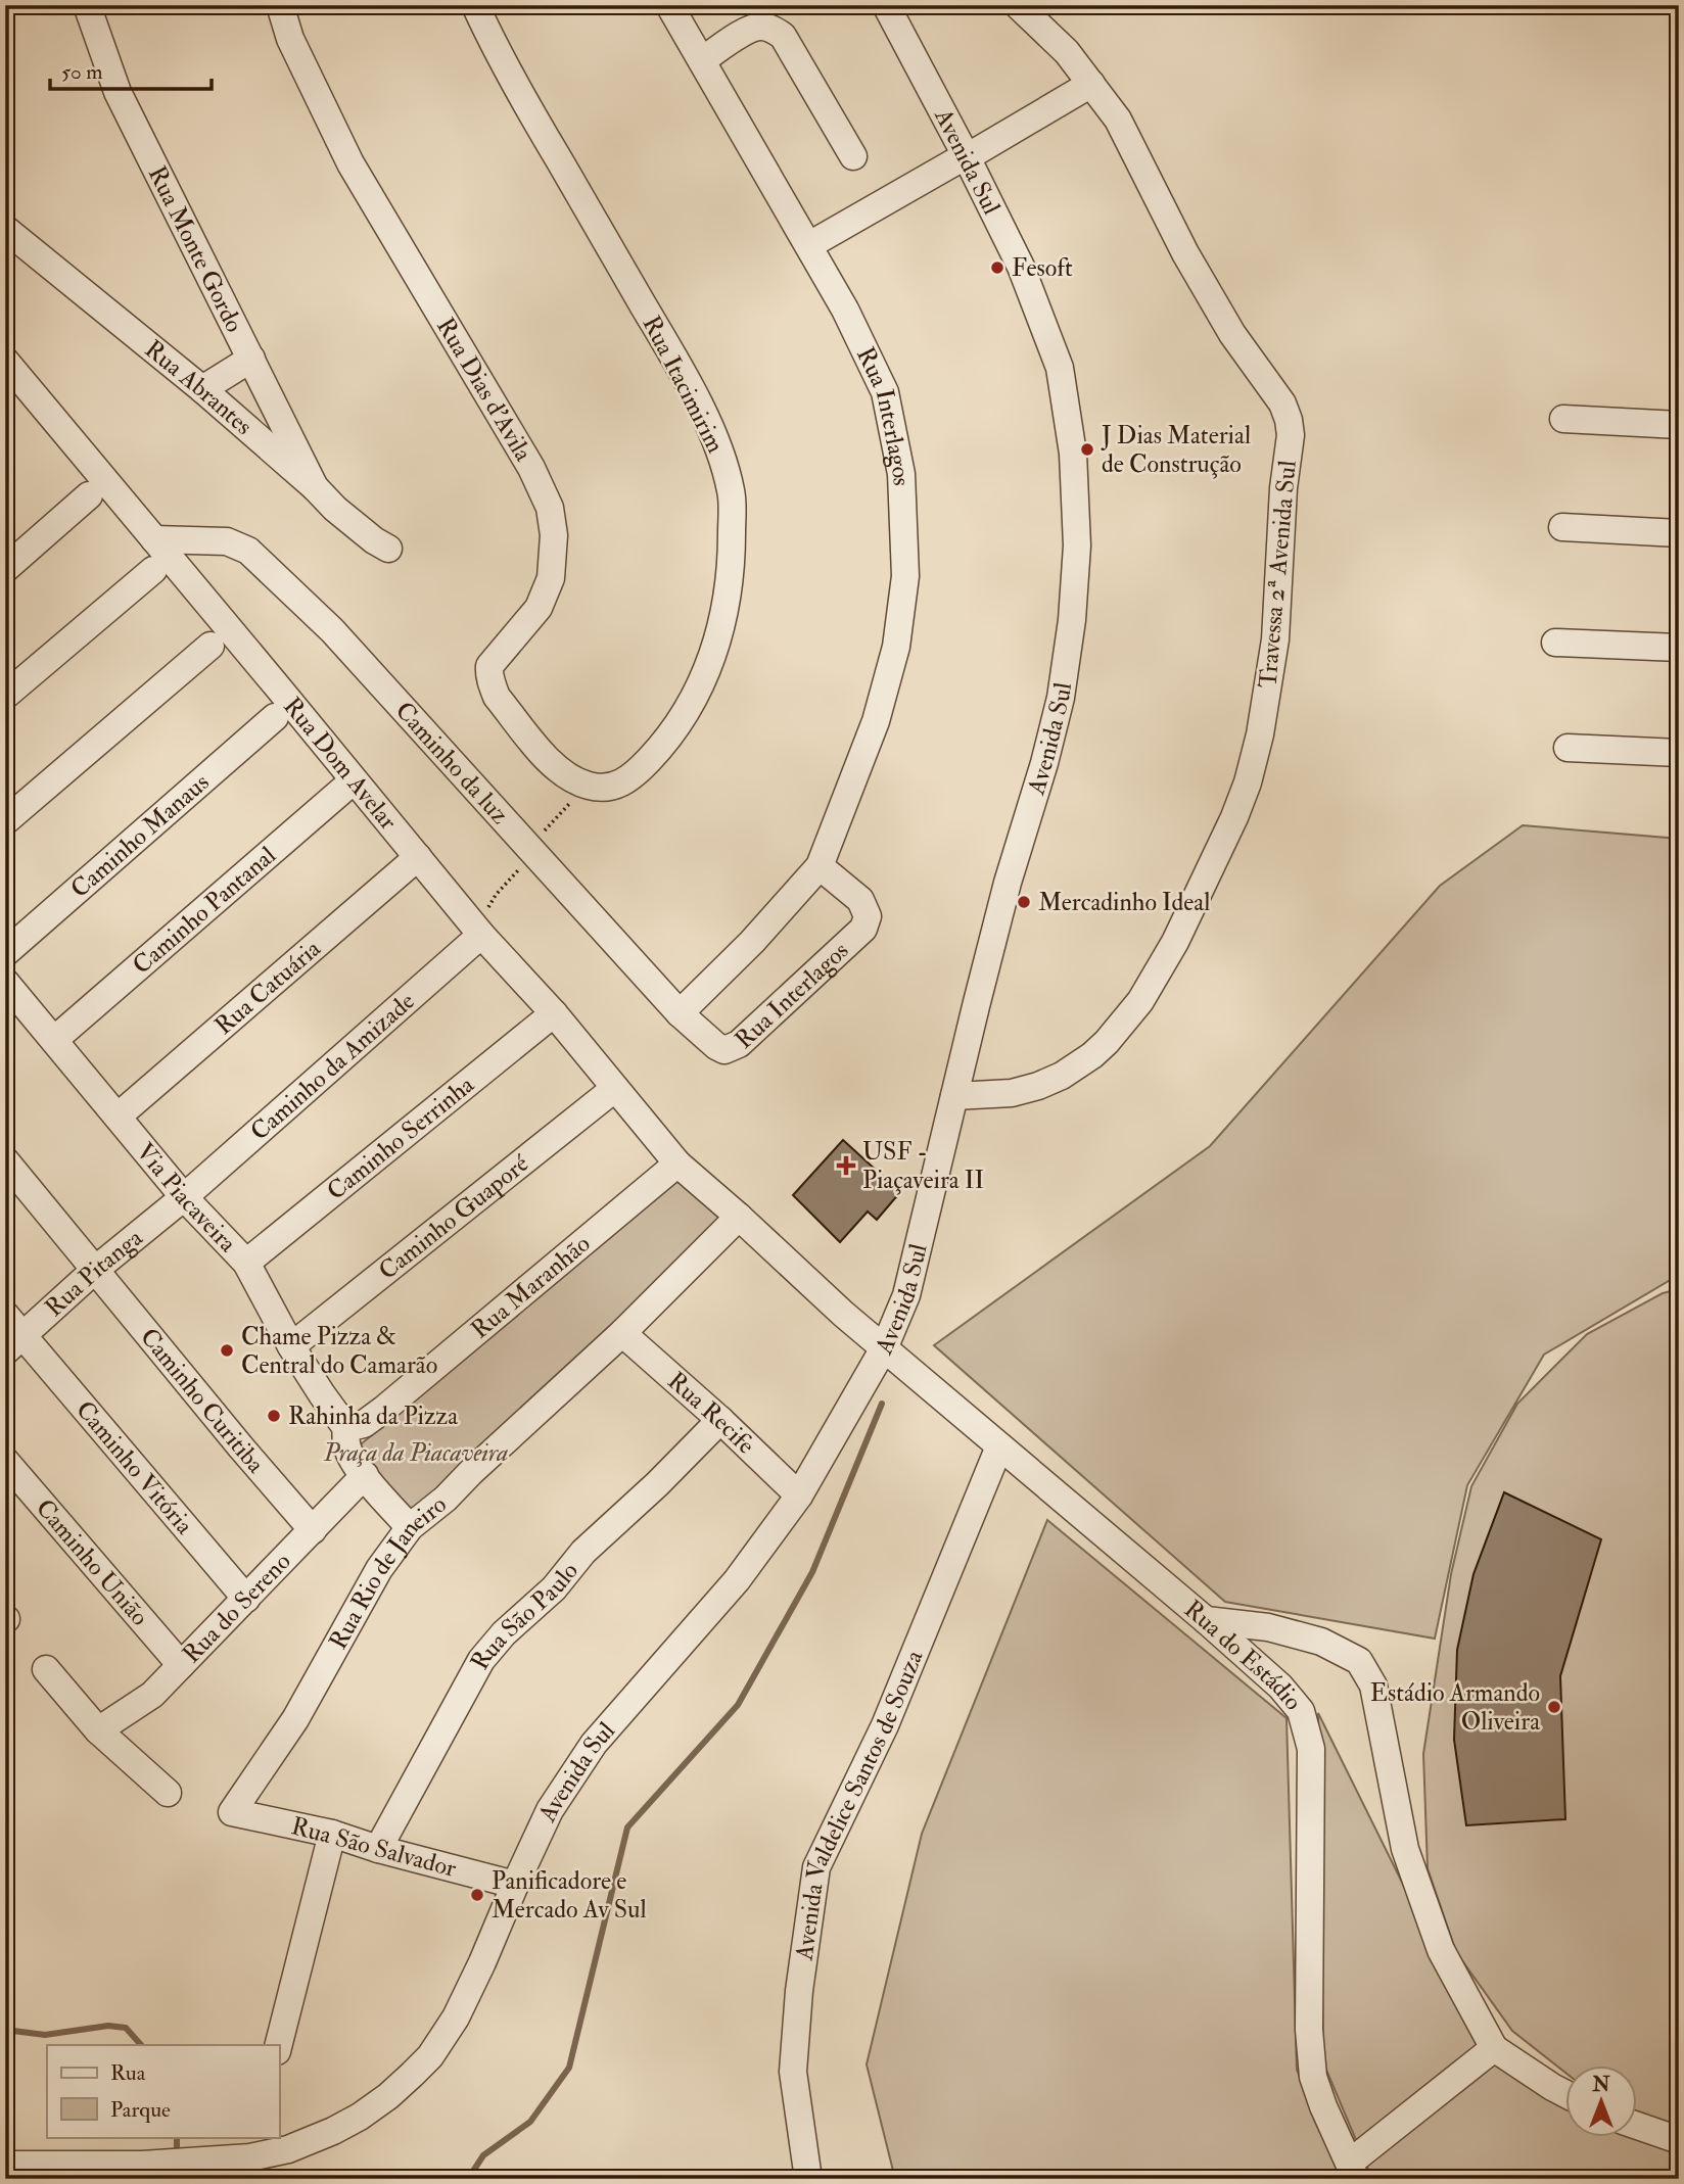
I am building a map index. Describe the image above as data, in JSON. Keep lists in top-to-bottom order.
{
  "streets": {
    "street": [
      "Avenida Sul",
      "Rua Monte Gordo",
      "Rua Itacimirim",
      "Rua Abrantes",
      "Rua Dias d'Avila",
      "Rua Interlagos",
      "Travessa 2ª Avenida Sul",
      "Caminho da luz",
      "Rua Dom Avelar",
      "Caminho Manaus",
      "Caminho Pantanal",
      "Rua Catuária",
      "Caminho da Amizade",
      "Caminho Serrinha",
      "Via Piacaveira",
      "Caminho Guaporé",
      "Rua Pitanga",
      "Rua Maranhão",
      "Caminho Curitiba",
      "Rua Recife",
      "Caminho Vitória",
      "Caminho União",
      "Rua Rio de Janeiro",
      "Rua do Sereno",
      "Rua São Paulo",
      "Rua do Estádio",
      "Avenida Valdelice Santos de Souza",
      "Rua São Salvador"
    ]
  },
  "crossings": [
    ["Avenida Sul", "Travessa 2ª Avenida Sul"],
    ["Avenida Sul", "Rua Recife"],
    ["Avenida Sul", "Rua do Estádio"],
    ["Avenida Sul", "Rua São Salvador"],
    ["Rua Monte Gordo", "Rua Abrantes"],
    ["Rua Itacimirim", "Rua Dias d'Avila"],
    ["Rua Interlagos", "Caminho da luz"],
    ["Caminho da luz", "Rua Dom Avelar"],
    ["Rua Dom Avelar", "Caminho Pantanal"],
    ["Rua Dom Avelar", "Rua Catuária"],
    ["Rua Dom Avelar", "Caminho da Amizade"],
    ["Rua Dom Avelar", "Caminho Serrinha"],
    ["Rua Dom Avelar", "Caminho Guaporé"],
    ["Rua Dom Avelar", "Rua Maranhão"],
    ["Rua Dom Avelar", "Rua Rio de Janeiro"],
    ["Rua Dom Avelar", "Rua do Estádio"],
    ["Caminho Pantanal", "Via Piacaveira"],
    ["Rua Catuária", "Via Piacaveira"],
    ["Caminho da Amizade", "Via Piacaveira"],
    ["Caminho da Amizade", "Rua Pitanga"],
    ["Caminho Serrinha", "Via Piacaveira"],
    ["Via Piacaveira", "Caminho Guaporé"],
    ["Via Piacaveira", "Rua Pitanga"],
    ["Via Piacaveira", "Rua Maranhão"],
    ["Rua Pitanga", "Caminho Curitiba"],
    ["Rua Pitanga", "Caminho Vitória"],
    ["Caminho Curitiba", "Rua do Sereno"],
    ["Rua Recife", "Rua Rio de Janeiro"],
    ["Rua Recife", "Rua São Paulo"],
    ["Caminho Vitória", "Rua do Sereno"],
    ["Caminho União", "Rua do Sereno"],
    ["Rua Rio de Janeiro", "Rua do Estádio"],
    ["Rua Rio de Janeiro", "Rua São Salvador"],
    ["Rua São Paulo", "Rua São Salvador"],
    ["Rua do Estádio", "Avenida Valdelice Santos de Souza"]
  ],
  "parks": ["Praça da Piacaveira"],
  "places": {
    "other": [
      "Fesoft",
      "J Dias Material de Construção",
      "Mercadinho Ideal",
      "Chame Pizza & Central do Camarão",
      "Rahinha da Pizza",
      "Estádio Armando Oliveira",
      "Panificadore e Mercado Av Sul"
    ],
    "health": ["USF - Piaçaveira II"]
  },
  "legend": ["Rua", "Parque"],
  "scale_bar": "50 m",
  "north": "top"
}
